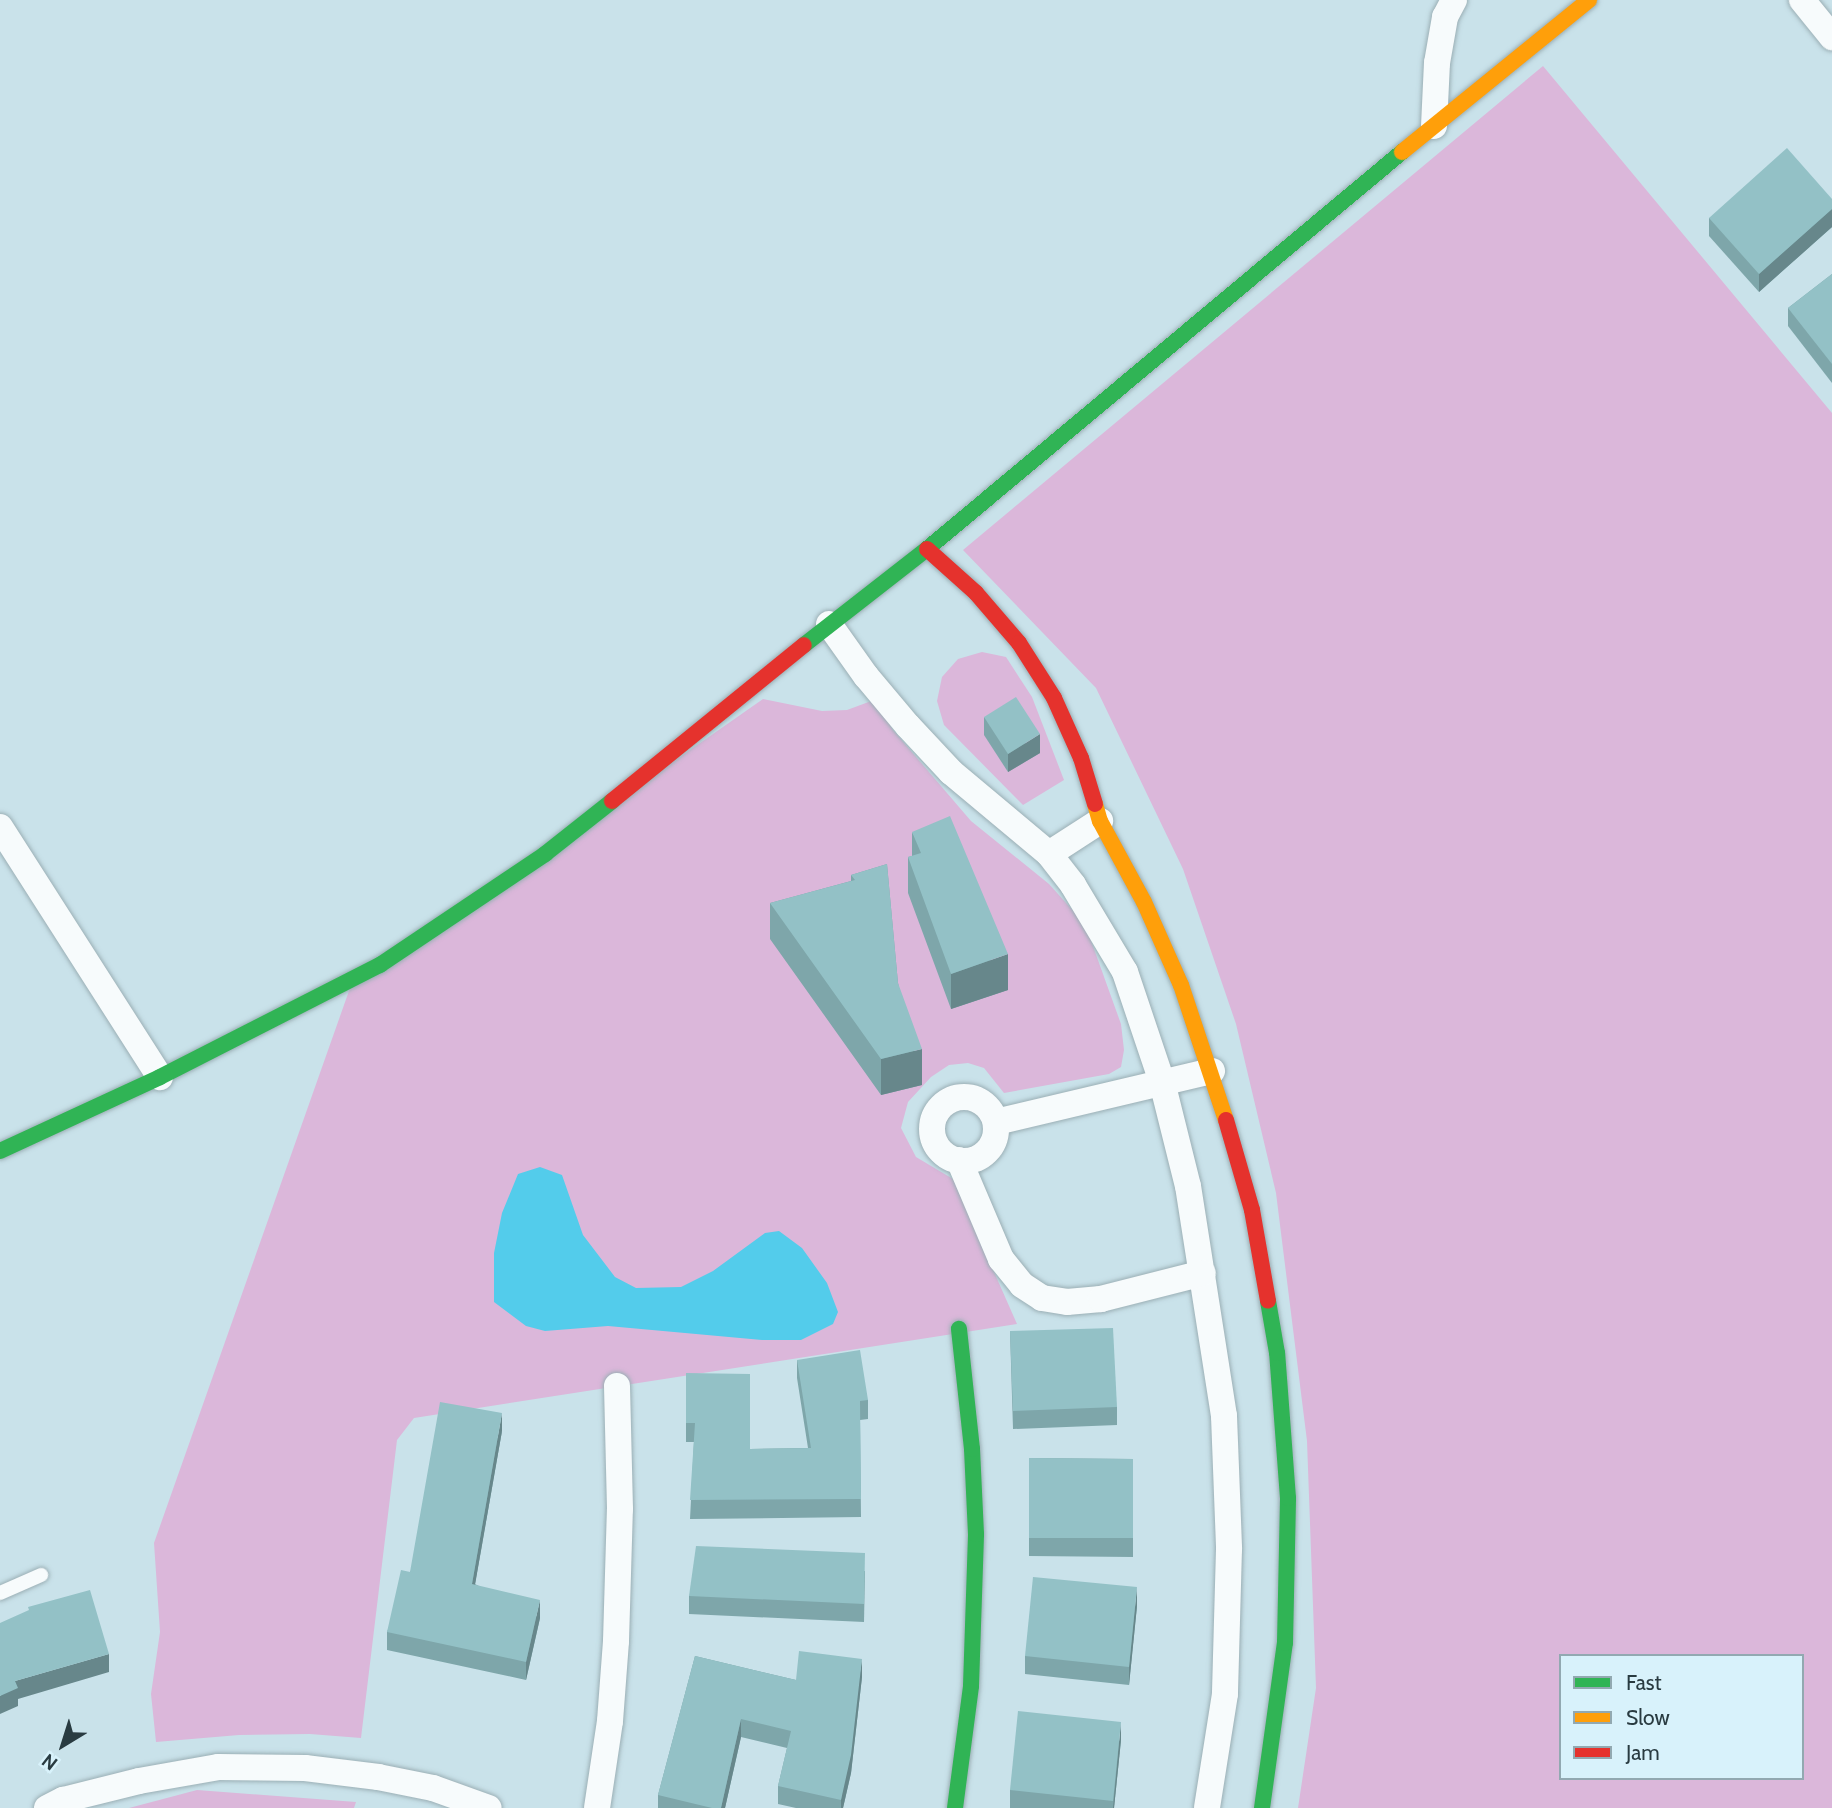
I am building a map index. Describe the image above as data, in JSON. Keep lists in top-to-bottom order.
{
  "legend": ["Fast", "Slow", "Jam"],
  "north": "bottom left"
}
